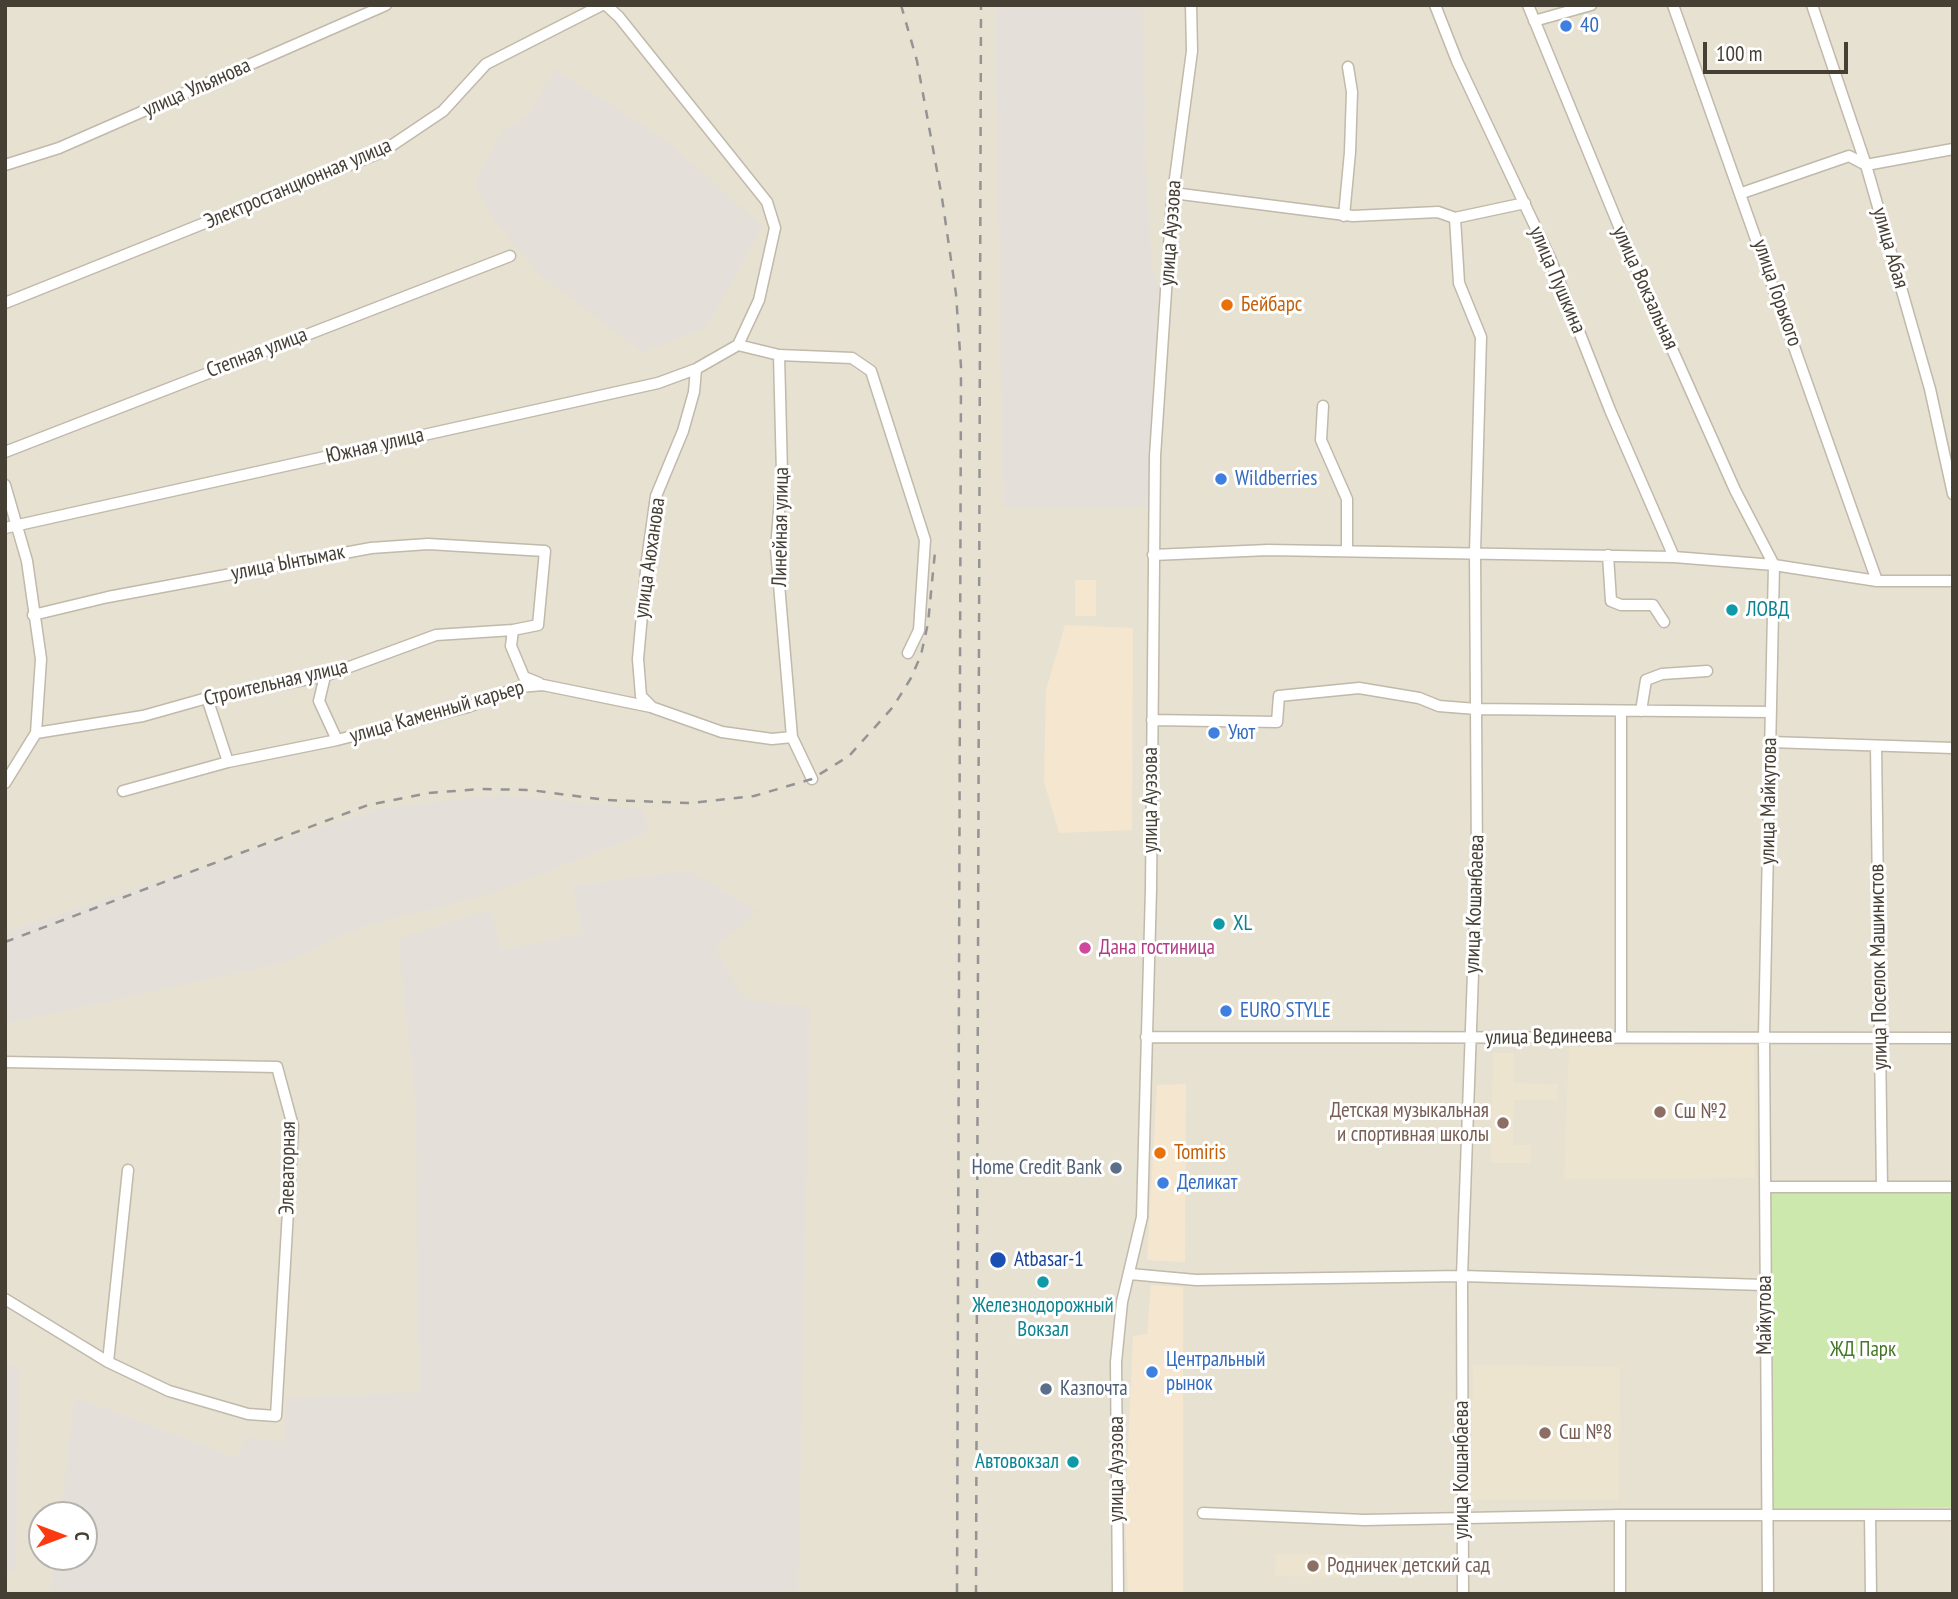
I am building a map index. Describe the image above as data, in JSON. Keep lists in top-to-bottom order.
{
  "streets": {
    "street": [
      "улица Ульянова",
      "Электростанционная улица",
      "улица Ауэзова",
      "улица Абая",
      "улица Пушкина",
      "улица Вокзальная",
      "улица Горького",
      "Степная улица",
      "Южная улица",
      "Линейная улица",
      "улица Аюханова",
      "улица Ынтымак",
      "Строительная улица",
      "улица Каменный карьер",
      "улица Майкутова",
      "улица Кошанбаева",
      "улица Поселок Машинистов",
      "улица Вединеева",
      "Элеваторная",
      "Майкутова"
    ]
  },
  "crossings": [
    ["улица Ауэзова", "улица Вединеева"],
    ["улица Вокзальная", "улица Майкутова"],
    ["Южная улица", "улица Аюханова"],
    ["Линейная улица", "улица Каменный карьер"],
    ["улица Аюханова", "улица Каменный карьер"],
    ["улица Ынтымак", "Строительная улица"],
    ["улица Майкутова", "улица Вединеева"],
    ["улица Майкутова", "Майкутова"],
    ["улица Кошанбаева", "улица Вединеева"],
    ["улица Поселок Машинистов", "улица Вединеева"],
    ["улица Вединеева", "Майкутова"]
  ],
  "parks": ["ЖД Парк"],
  "places": [
    "40",
    "Бейбарс",
    "Wildberries",
    "ЛОВД",
    "Уют",
    "XL",
    "Дана гостиница",
    "EURO STYLE",
    "Сш №2",
    "Детская музыкальная и спортивная школы",
    "Tomiris",
    "Home Credit Bank",
    "Деликат",
    "Atbasar-1",
    "Железнодорожный Вокзал",
    "Центральный рынок",
    "Казпочта",
    "Сш №8",
    "Автовокзал",
    "Родничек детский сад"
  ],
  "scale_bar": "100 m",
  "north": "right"
}
